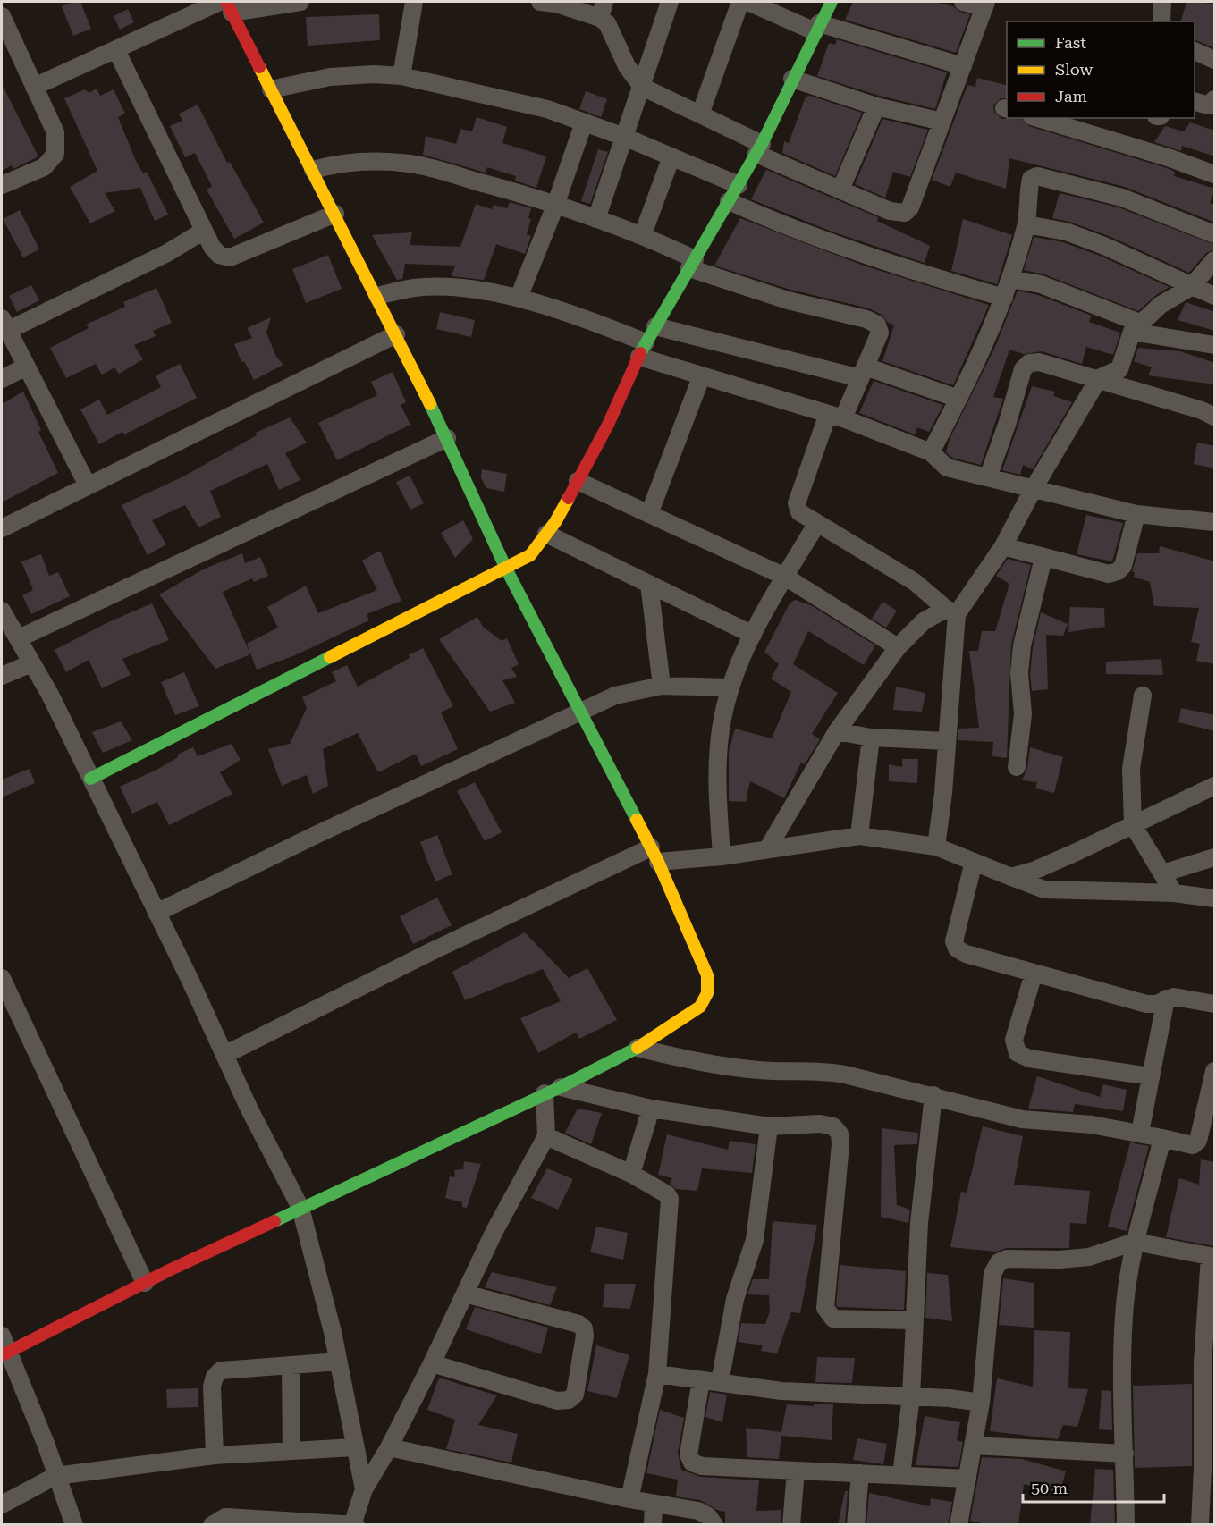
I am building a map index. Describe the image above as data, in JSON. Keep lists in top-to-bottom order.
{
  "legend": ["Fast", "Slow", "Jam"],
  "scale_bar": "50 m"
}
